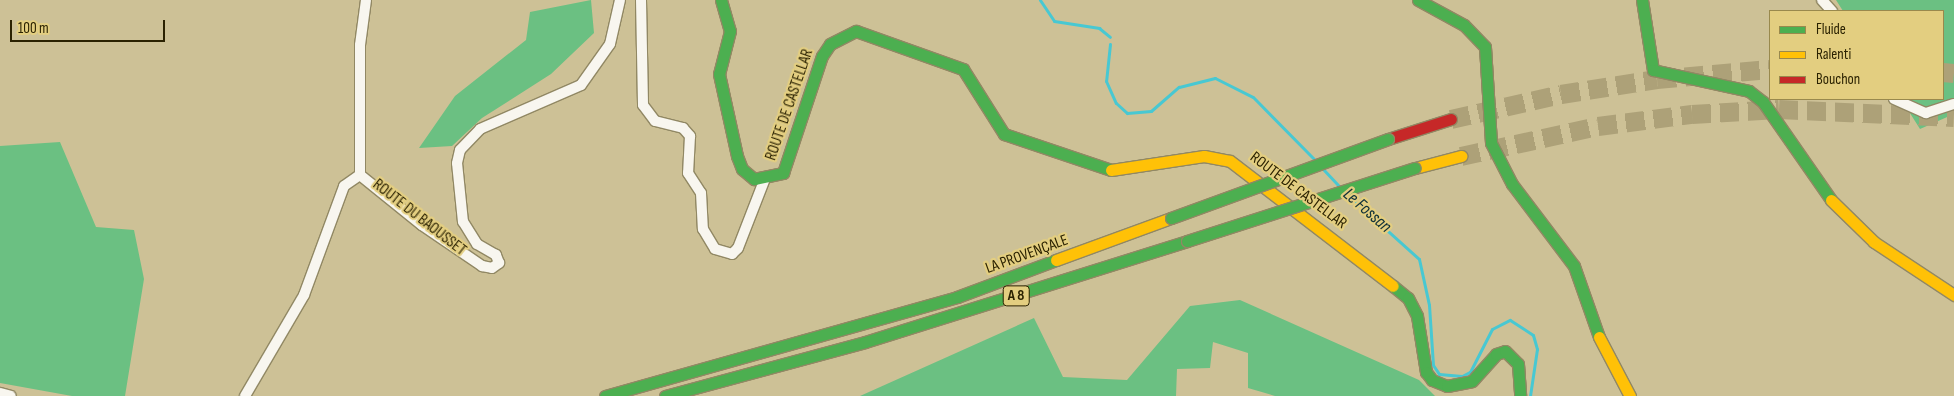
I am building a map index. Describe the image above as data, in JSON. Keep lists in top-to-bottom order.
{
  "streets": {
    "main road": ["ROUTE DE CASTELLAR", "LA PROVENÇALE", "A 8"],
    "street": ["ROUTE DU BAOUSSET"]
  },
  "water": ["Le Fossan"],
  "legend": ["Fluide", "Ralenti", "Bouchon"],
  "scale_bar": "100 m"
}
